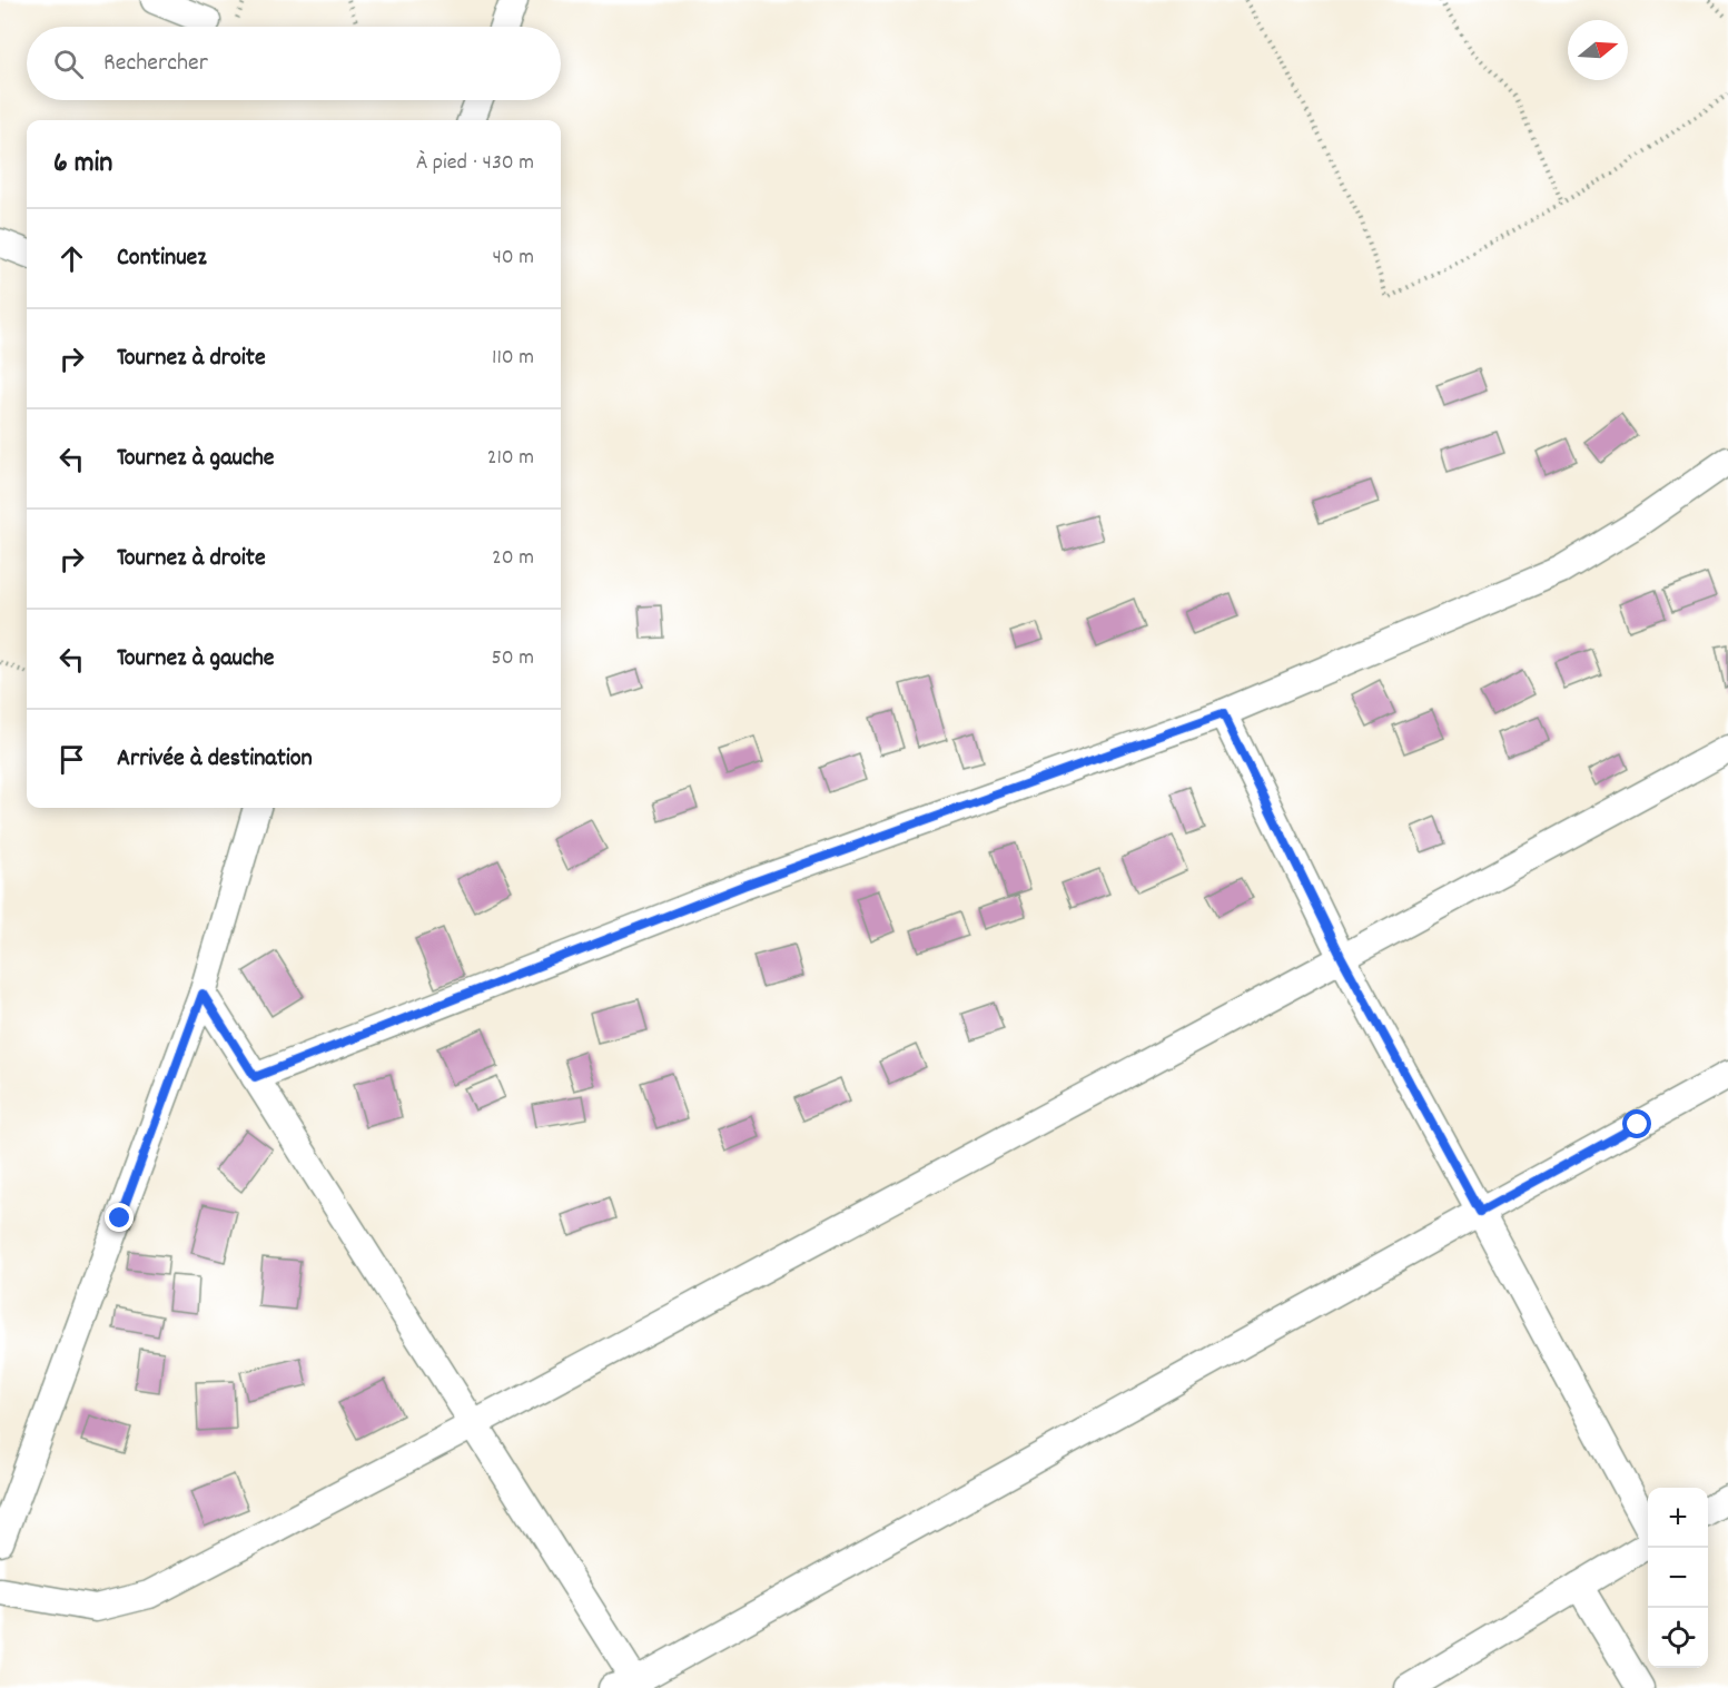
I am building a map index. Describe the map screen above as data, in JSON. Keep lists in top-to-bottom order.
{
  "north": "right",
  "page": {
    "search": "Rechercher",
    "heading": ["6 min", "À pied · 430 m"],
    "list": [
      ["Continuez", "40 m"],
      ["Tournez à droite", "110 m"],
      ["Tournez à gauche", "210 m"],
      ["Tournez à droite", "20 m"],
      ["Tournez à gauche", "50 m"],
      "Arrivée à destination"
    ],
    "map_buttons": ["+", "−"]
  }
}
